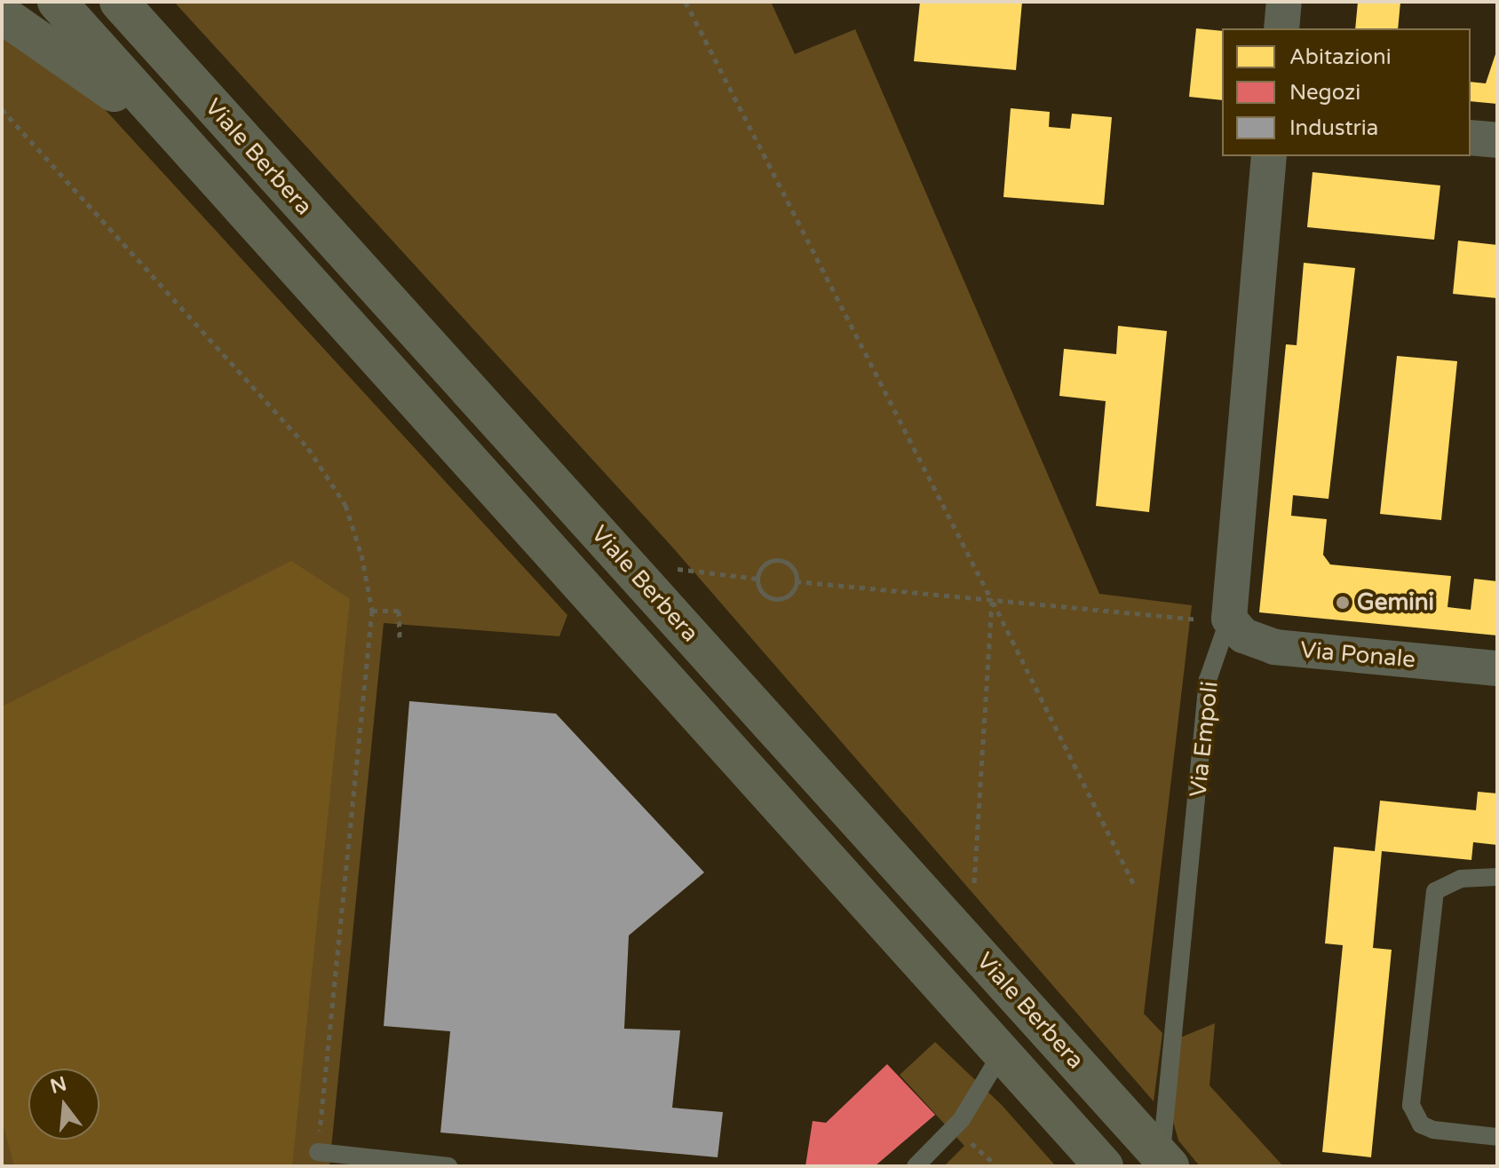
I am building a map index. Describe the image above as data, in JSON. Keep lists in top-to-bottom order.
{
  "streets": {
    "street": ["Viale Berbera", "Via Ponale", "Via Empoli"]
  },
  "crossings": [
    ["Viale Berbera", "Via Empoli"],
    ["Via Ponale", "Via Empoli"]
  ],
  "places": ["Gemini"],
  "legend": ["Abitazioni", "Negozi", "Industria"],
  "north": "top"
}
